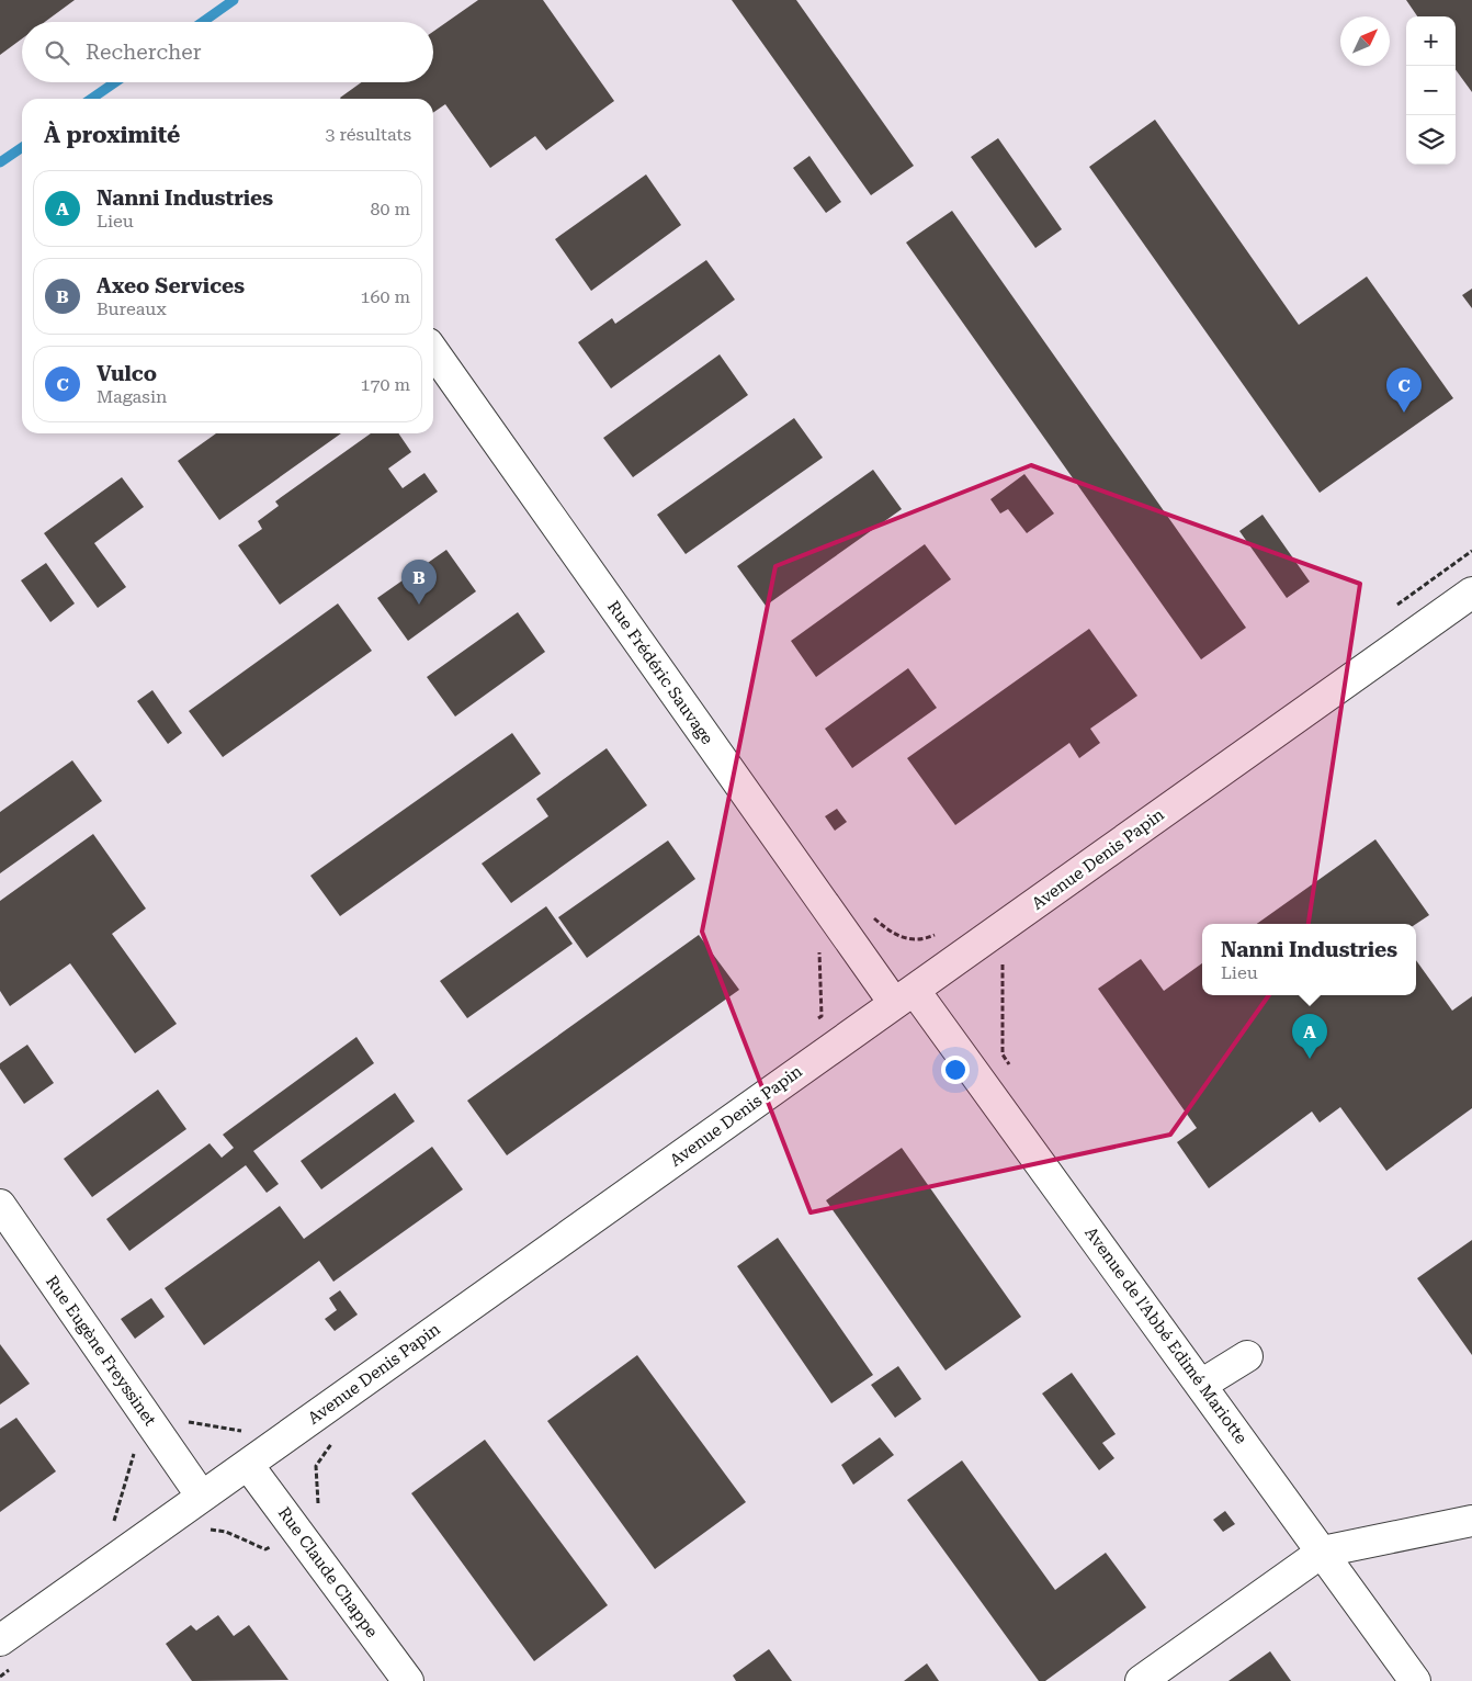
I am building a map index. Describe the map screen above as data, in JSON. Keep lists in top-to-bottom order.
{
  "streets": {
    "street": [
      "Rue Frédéric Sauvage",
      "Avenue Denis Papin",
      "Avenue de l'Abbé Edimé Mariotte",
      "Rue Eugène Freyssinet",
      "Rue Claude Chappe"
    ]
  },
  "crossings": [
    ["Rue Frédéric Sauvage", "Avenue Denis Papin"],
    ["Rue Frédéric Sauvage", "Avenue de l'Abbé Edimé Mariotte"],
    ["Avenue Denis Papin", "Avenue de l'Abbé Edimé Mariotte"],
    ["Avenue Denis Papin", "Rue Eugène Freyssinet"],
    ["Avenue Denis Papin", "Rue Claude Chappe"]
  ],
  "north": "top right",
  "page": {
    "map_buttons": ["+", "−"],
    "search": "Rechercher",
    "heading": ["À proximité", "3 résultats"],
    "list": [
      {
        "mark": "A",
        "name": "Nanni Industries",
        "note": "Lieu",
        "value": "80 m"
      },
      {
        "mark": "B",
        "name": "Axeo Services",
        "note": "Bureaux",
        "value": "160 m"
      },
      {
        "mark": "C",
        "name": "Vulco",
        "note": "Magasin",
        "value": "170 m"
      }
    ],
    "pins": ["C", "B", "A"],
    "popup": ["Nanni Industries", "Lieu"]
  }
}
